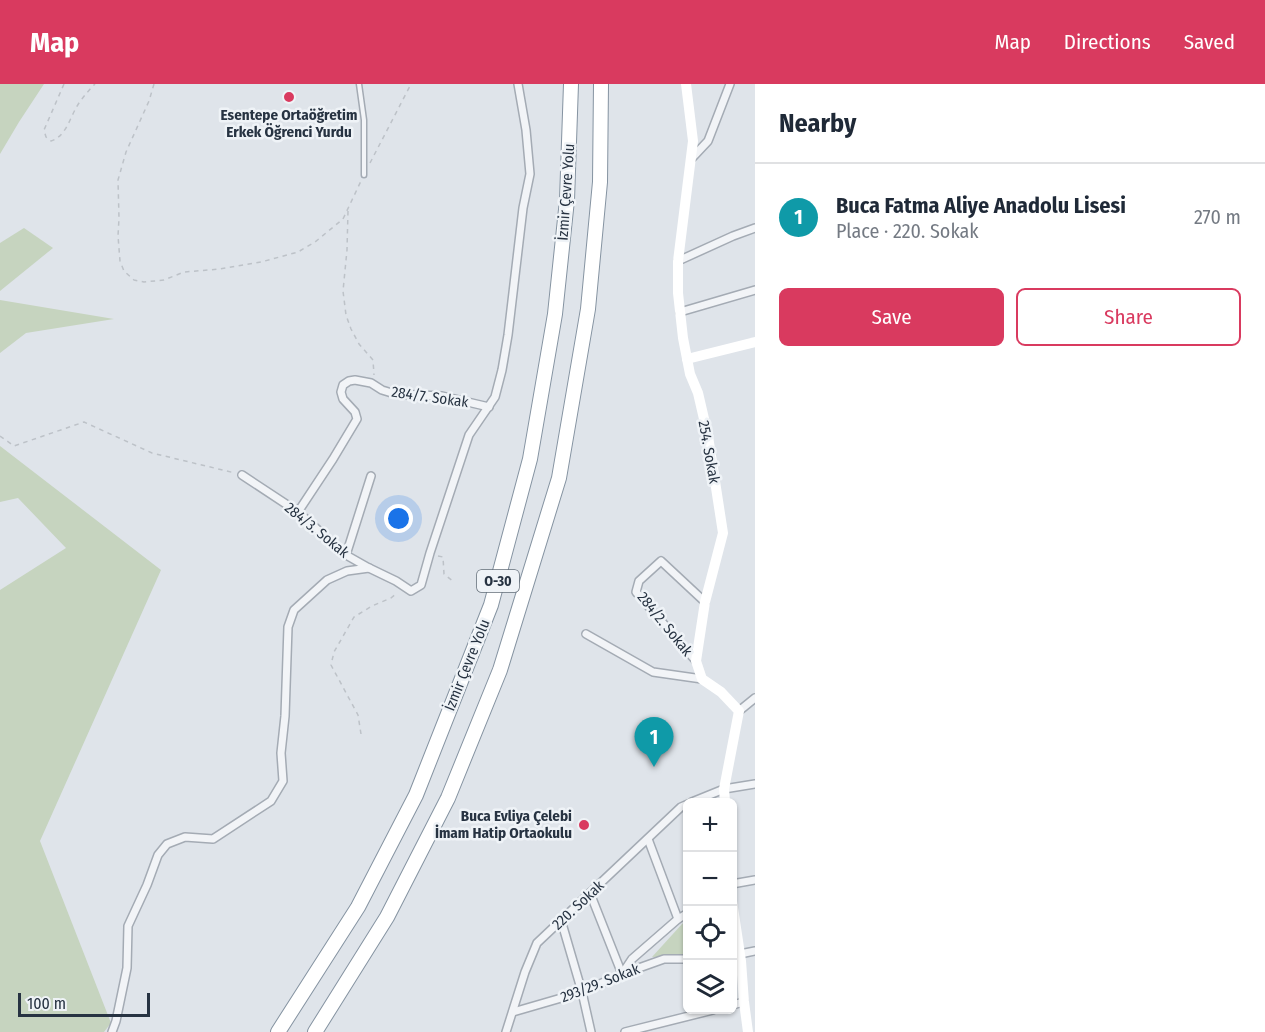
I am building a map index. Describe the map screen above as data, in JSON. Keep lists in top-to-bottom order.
{
  "streets": {
    "highway": ["İzmir Çevre Yolu", "O-30"],
    "street": [
      "284/7. Sokak",
      "254. Sokak",
      "284/3. Sokak",
      "284/2. Sokak",
      "220. Sokak",
      "293/29. Sokak"
    ]
  },
  "crossings": [
    ["284/7. Sokak", "284/3. Sokak"],
    ["254. Sokak", "284/2. Sokak"],
    ["220. Sokak", "293/29. Sokak"]
  ],
  "places": ["Esentepe Ortaöğretim Erkek Öğrenci Yurdu", "Buca Evliya Çelebi İmam Hatip Ortaokulu"],
  "scale_bar": "100 m",
  "page": {
    "header": "Map",
    "nav": ["Map", "Directions", "Saved"],
    "heading": "Nearby",
    "list": [
      {
        "mark": "1",
        "name": "Buca Fatma Aliye Anadolu Lisesi",
        "note": "Place · 220. Sokak",
        "value": "270 m"
      }
    ],
    "buttons": ["Save", "Share"],
    "pins": "1",
    "map_buttons": ["+", "−"],
    "scale": "100 m"
  }
}
